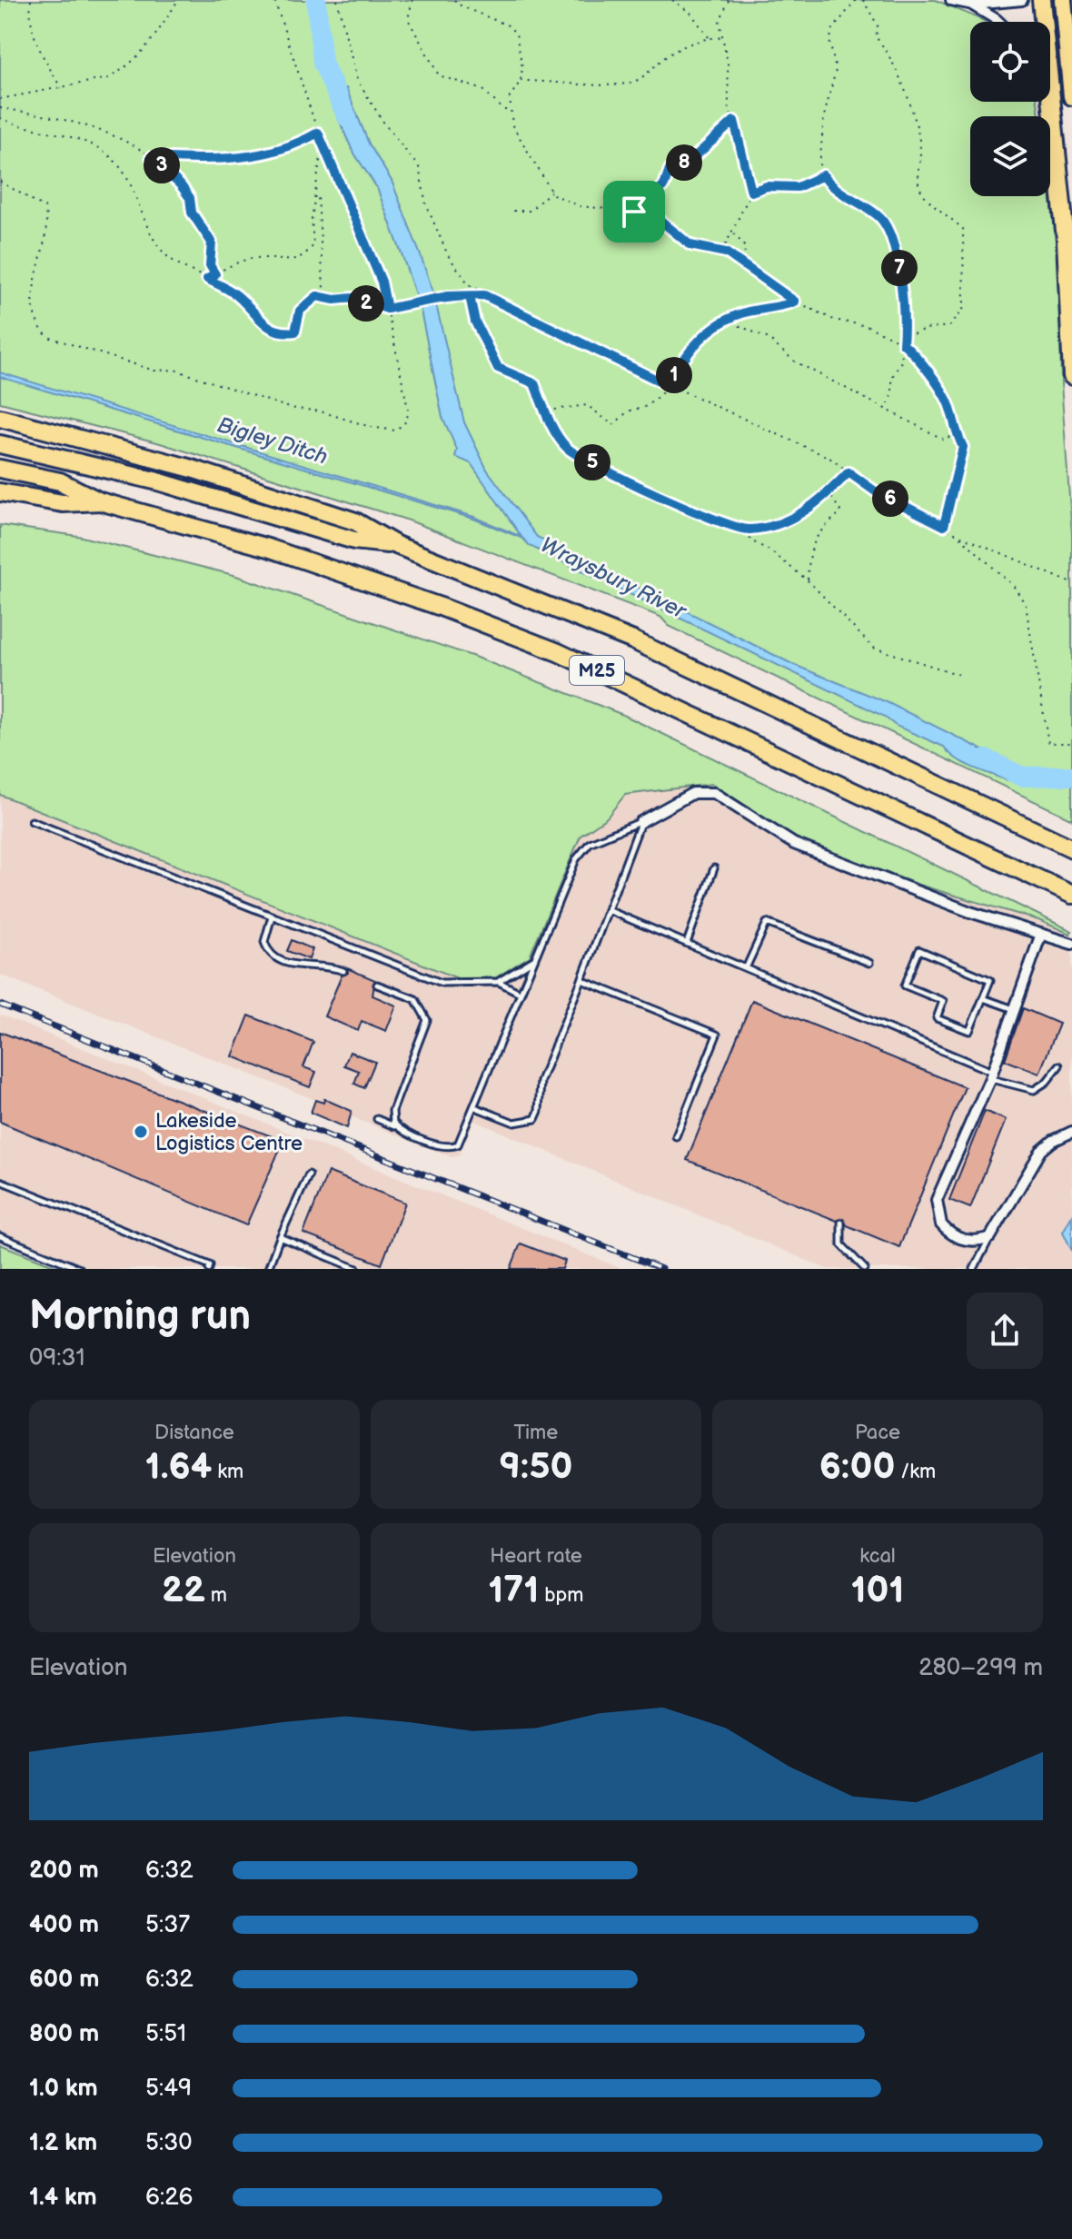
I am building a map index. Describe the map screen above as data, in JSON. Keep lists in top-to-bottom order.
{
  "streets": {
    "highway": ["M25"]
  },
  "water": ["Bigley Ditch", "Wraysbury River"],
  "places": ["Lakeside Logistics Centre"],
  "page": {
    "pins": [
      "8",
      "3",
      "7",
      "2",
      "1",
      "5",
      "6"
    ],
    "heading": ["Morning run", "09:31"],
    "stats": [
      ["Distance", "1.64 km"],
      ["Time", "9:50"],
      ["Pace", "6:00 /km"],
      ["Elevation", "22 m"],
      ["Heart rate", "171 bpm"],
      ["kcal", "101"]
    ],
    "chart": ["Elevation", "280–299 m"],
    "list": [
      {
        "name": "200 m",
        "note": "6:32"
      },
      {
        "name": "400 m",
        "note": "5:37"
      },
      {
        "name": "600 m",
        "note": "6:32"
      },
      {
        "name": "800 m",
        "note": "5:51"
      },
      {
        "name": "1.0 km",
        "note": "5:49"
      },
      {
        "name": "1.2 km",
        "note": "5:30"
      },
      {
        "name": "1.4 km",
        "note": "6:26"
      }
    ]
  }
}
